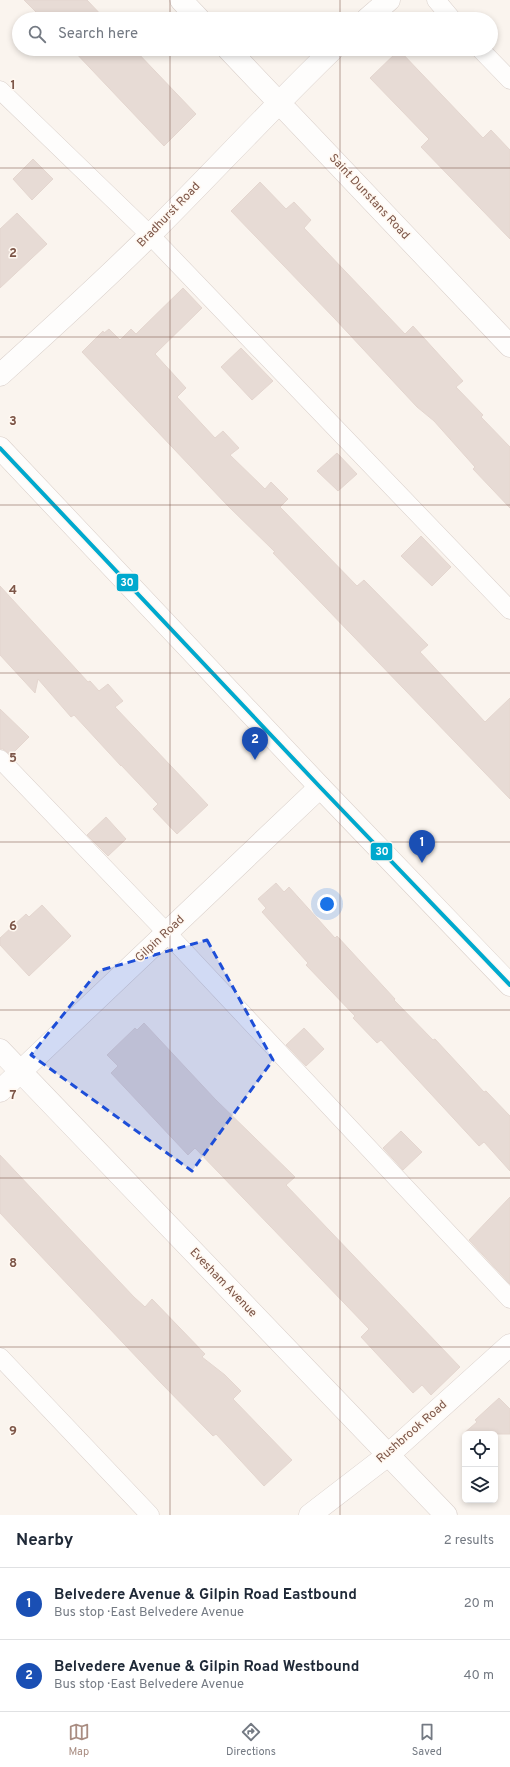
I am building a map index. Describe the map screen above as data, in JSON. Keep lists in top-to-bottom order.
{
  "streets": {
    "street": [
      "Saint Dunstans Road",
      "Bradhurst Road",
      "Gilpin Road",
      "Evesham Avenue",
      "Rushbrook Road"
    ]
  },
  "crossings": [
    ["Saint Dunstans Road", "Bradhurst Road"],
    ["Gilpin Road", "Evesham Avenue"],
    ["Evesham Avenue", "Rushbrook Road"]
  ],
  "lines": ["transit line 30"],
  "page": {
    "search": "Search here",
    "pins": ["2", "1"],
    "heading": ["Nearby", "2 results"],
    "list": [
      {
        "mark": "1",
        "name": "Belvedere Avenue & Gilpin Road Eastbound",
        "note": "Bus stop · East Belvedere Avenue",
        "value": "20 m"
      },
      {
        "mark": "2",
        "name": "Belvedere Avenue & Gilpin Road Westbound",
        "note": "Bus stop · East Belvedere Avenue",
        "value": "40 m"
      }
    ],
    "nav": ["Map", "Directions", "Saved"]
  },
  "grid": {
    "rows": [
      "1",
      "2",
      "3",
      "4",
      "5",
      "6",
      "7",
      "8",
      "9"
    ]
  }
}
